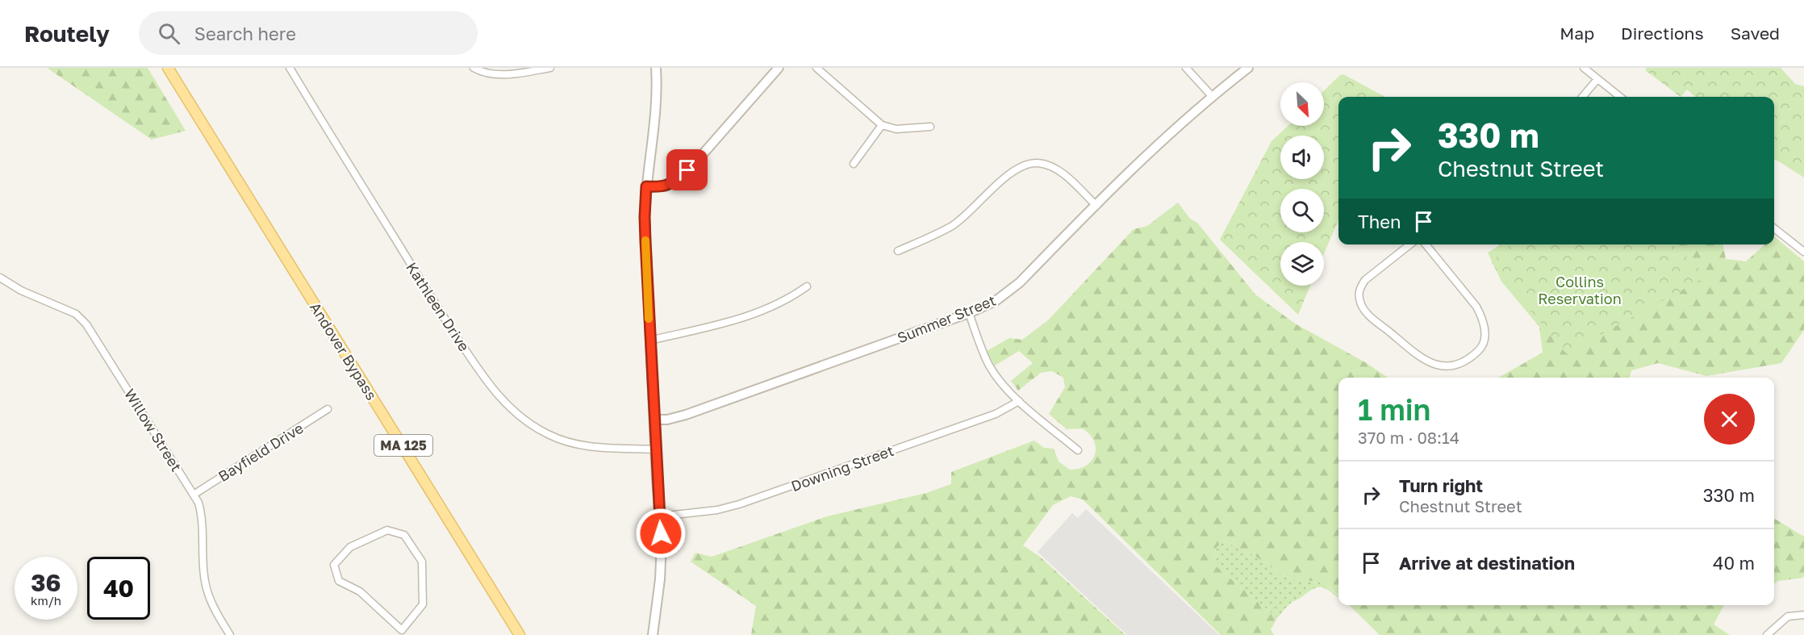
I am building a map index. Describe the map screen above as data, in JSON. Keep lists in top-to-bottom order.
{
  "streets": {
    "main road": ["Andover Bypass", "MA 125"],
    "street": [
      "Kathleen Drive",
      "Summer Street",
      "Willow Street",
      "Bayfield Drive",
      "Downing Street"
    ]
  },
  "crossings": [
    ["Willow Street", "Bayfield Drive"]
  ],
  "parks": ["Collins Reservation"],
  "north": "bottom right",
  "page": {
    "header": "Routely",
    "search": "Search here",
    "nav": ["Map", "Directions", "Saved"],
    "turn": ["330 m", "Chestnut Street"],
    "then": "Then",
    "heading": ["1 min", "370 m · 08:14"],
    "list": [
      {
        "name": "Turn right",
        "note": "Chestnut Street",
        "value": "330 m"
      },
      {
        "name": "Arrive at destination",
        "value": "40 m"
      }
    ],
    "speed": "36 km/h",
    "limit": "40"
  }
}
